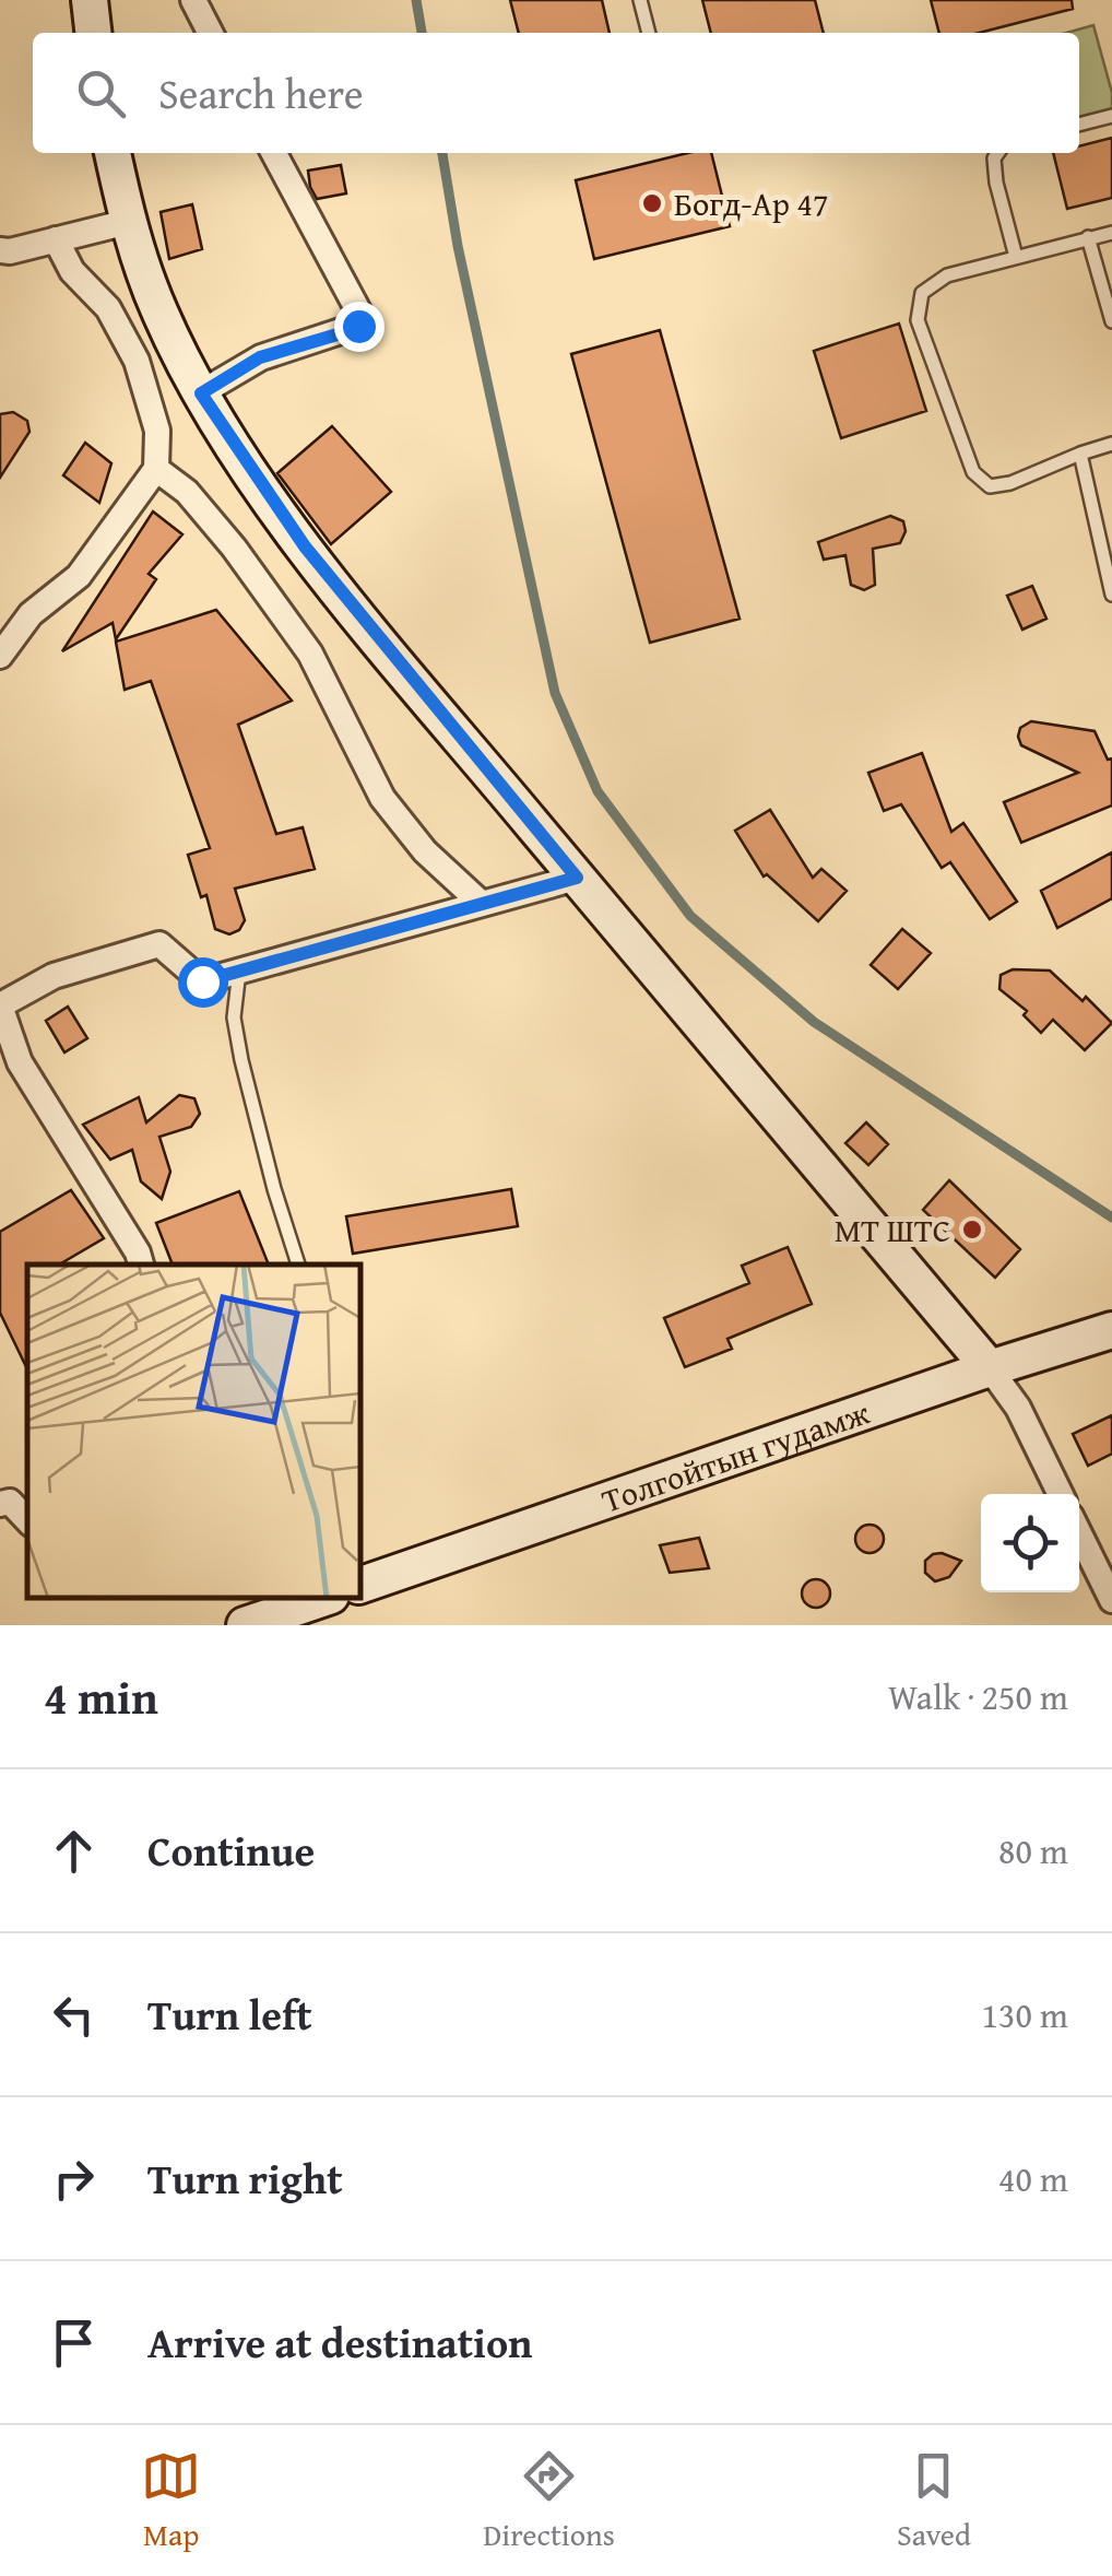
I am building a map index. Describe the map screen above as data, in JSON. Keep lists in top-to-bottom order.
{
  "streets": {
    "street": ["Толгойтын гудамж"]
  },
  "places": ["Богд-Ар 47", "MТ ШТС"],
  "page": {
    "search": "Search here",
    "heading": ["4 min", "Walk · 250 m"],
    "list": [
      ["Continue", "80 m"],
      ["Turn left", "130 m"],
      ["Turn right", "40 m"],
      "Arrive at destination"
    ],
    "nav": ["Map", "Directions", "Saved"]
  }
}
